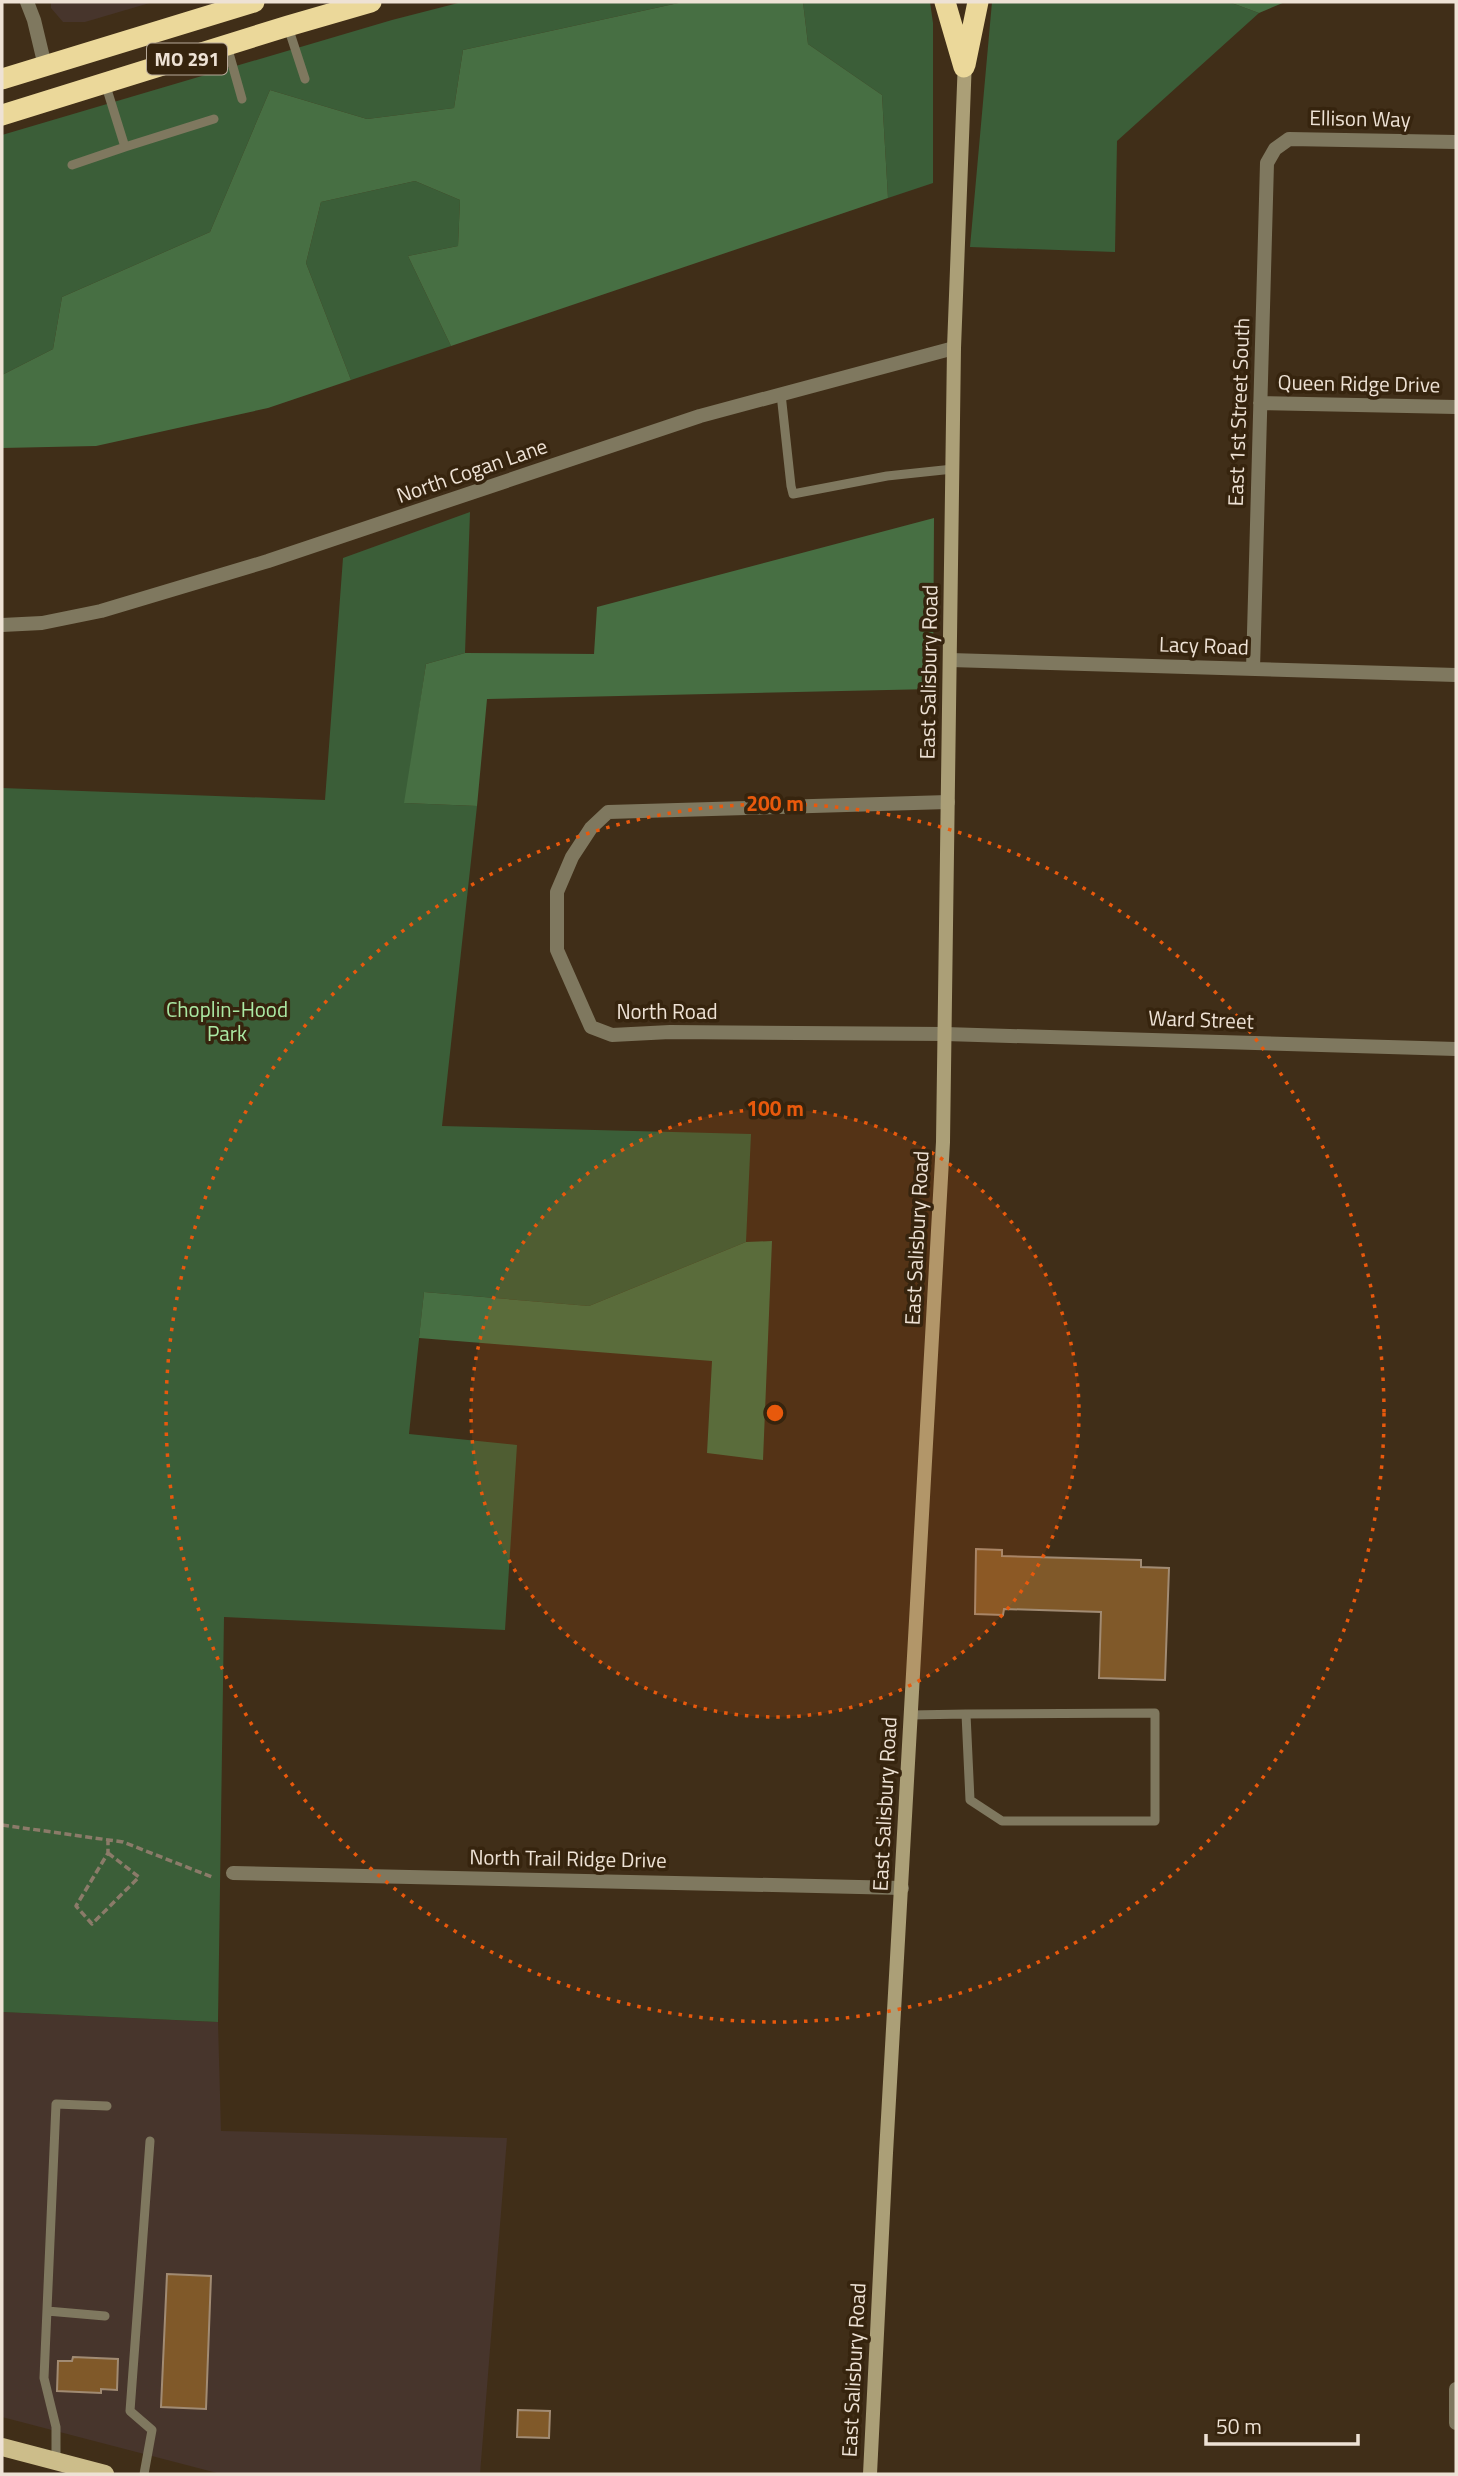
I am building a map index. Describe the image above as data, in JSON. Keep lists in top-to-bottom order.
{
  "streets": {
    "highway": ["MO 291"],
    "main road": ["East Salisbury Road"],
    "street": [
      "Ellison Way",
      "Queen Ridge Drive",
      "East 1st Street South",
      "North Cogan Lane",
      "Lacy Road",
      "North Road",
      "Ward Street",
      "North Trail Ridge Drive"
    ]
  },
  "crossings": [
    ["Ellison Way", "East 1st Street South"],
    ["Queen Ridge Drive", "East 1st Street South"],
    ["East 1st Street South", "Lacy Road"],
    ["North Cogan Lane", "East Salisbury Road"],
    ["Lacy Road", "East Salisbury Road"],
    ["East Salisbury Road", "North Road"],
    ["East Salisbury Road", "Ward Street"],
    ["East Salisbury Road", "North Trail Ridge Drive"],
    ["North Road", "Ward Street"]
  ],
  "parks": ["Choplin-Hood Park"],
  "scale_bar": "50 m",
  "rings": ["200 m", "100 m"]
}
